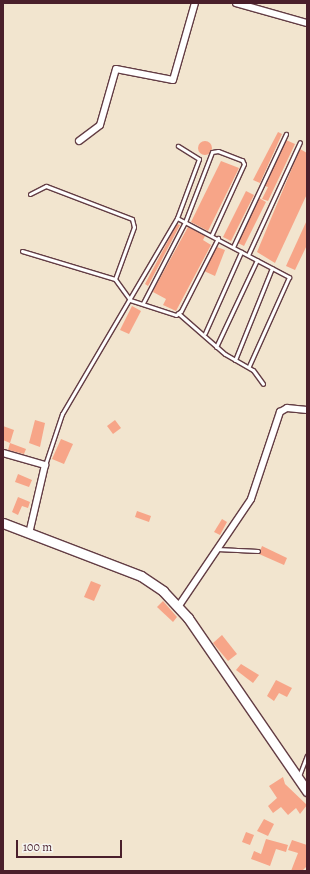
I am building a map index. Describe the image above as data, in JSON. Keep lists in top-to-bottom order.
{
  "scale_bar": "100 m"
}
